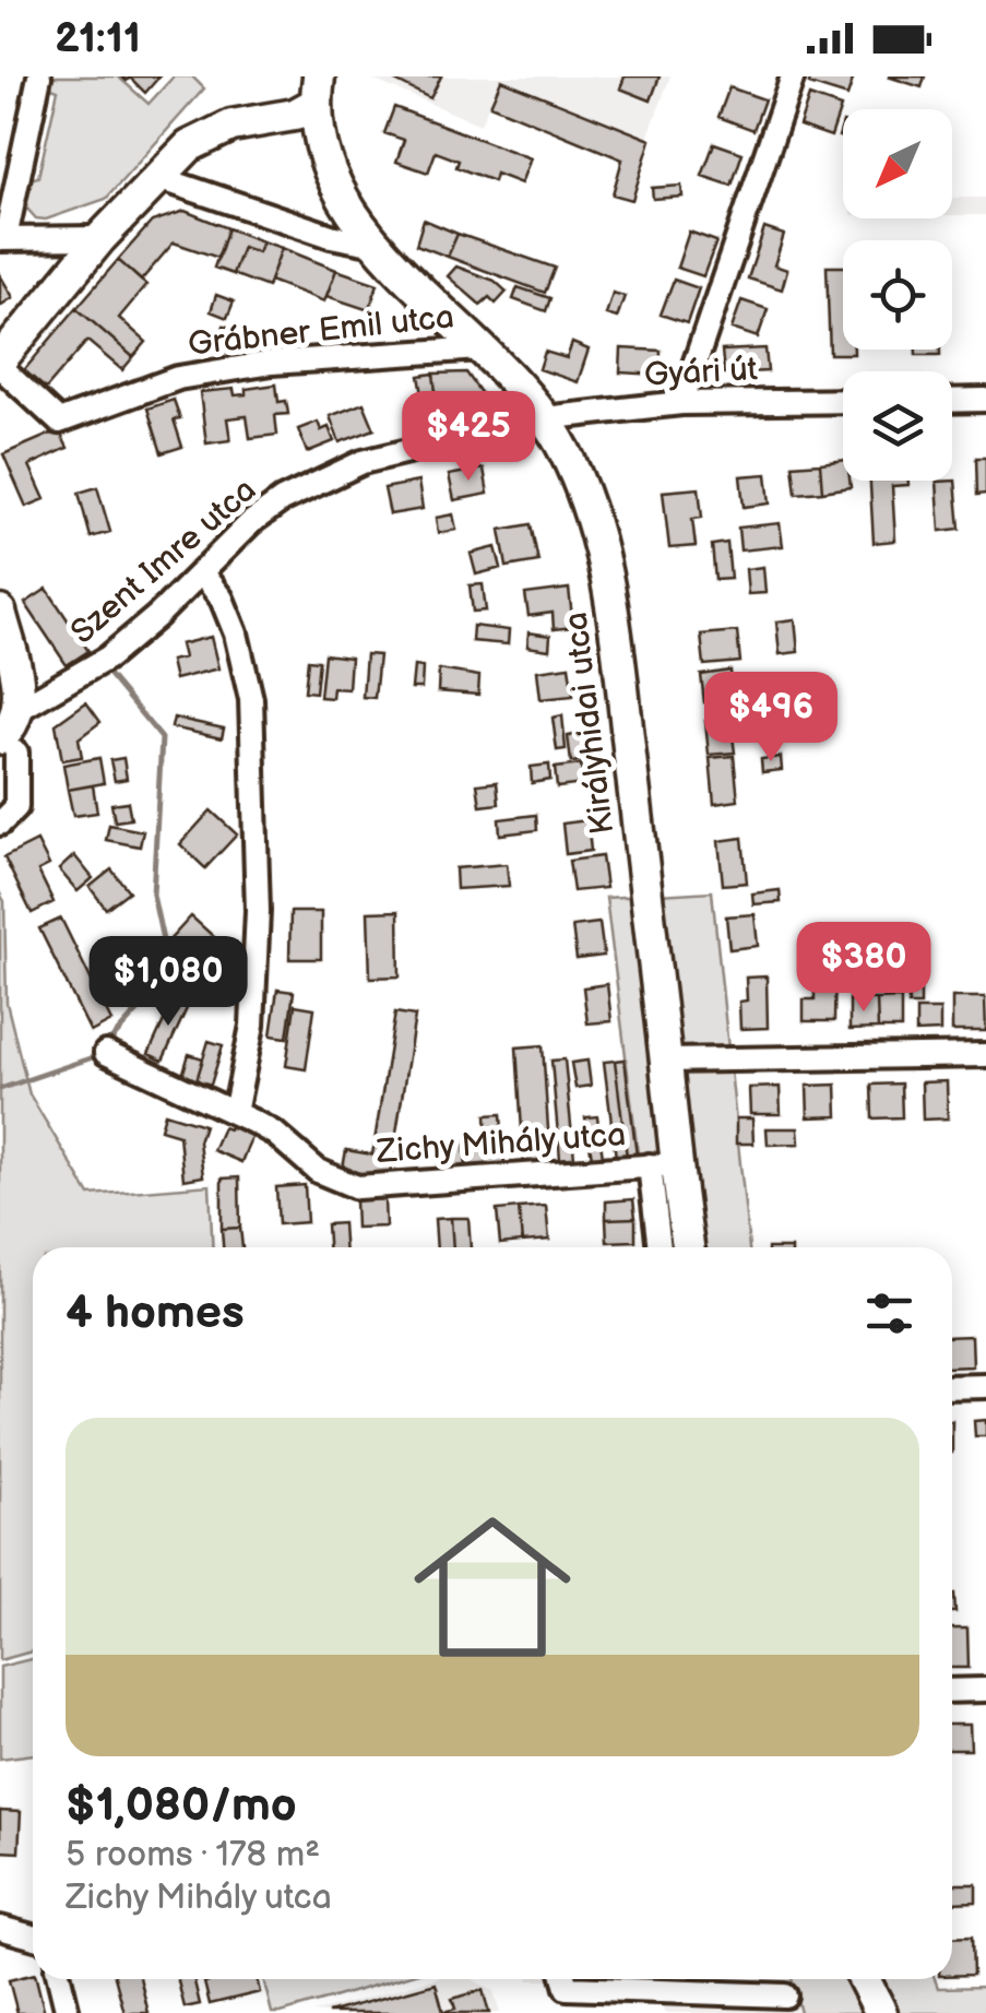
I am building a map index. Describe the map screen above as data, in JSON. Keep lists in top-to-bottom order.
{
  "streets": {
    "main road": ["Királyhidai utca"],
    "street": [
      "Grábner Emil utca",
      "Gyári út",
      "Szent Imre utca",
      "Zichy Mihály utca"
    ]
  },
  "crossings": [
    ["Grábner Emil utca", "Királyhidai utca"],
    ["Gyári út", "Szent Imre utca"],
    ["Gyári út", "Királyhidai utca"],
    ["Szent Imre utca", "Királyhidai utca"],
    ["Királyhidai utca", "Zichy Mihály utca"]
  ],
  "north": "bottom left",
  "page": {
    "status": "21:11",
    "price": [
      "$425",
      "$496",
      "$380",
      "$1,080"
    ],
    "heading": "4 homes",
    "list": [
      {
        "name": "$1,080/mo",
        "note": "5 rooms · 178 m² · Zichy Mihály utca"
      }
    ]
  }
}
